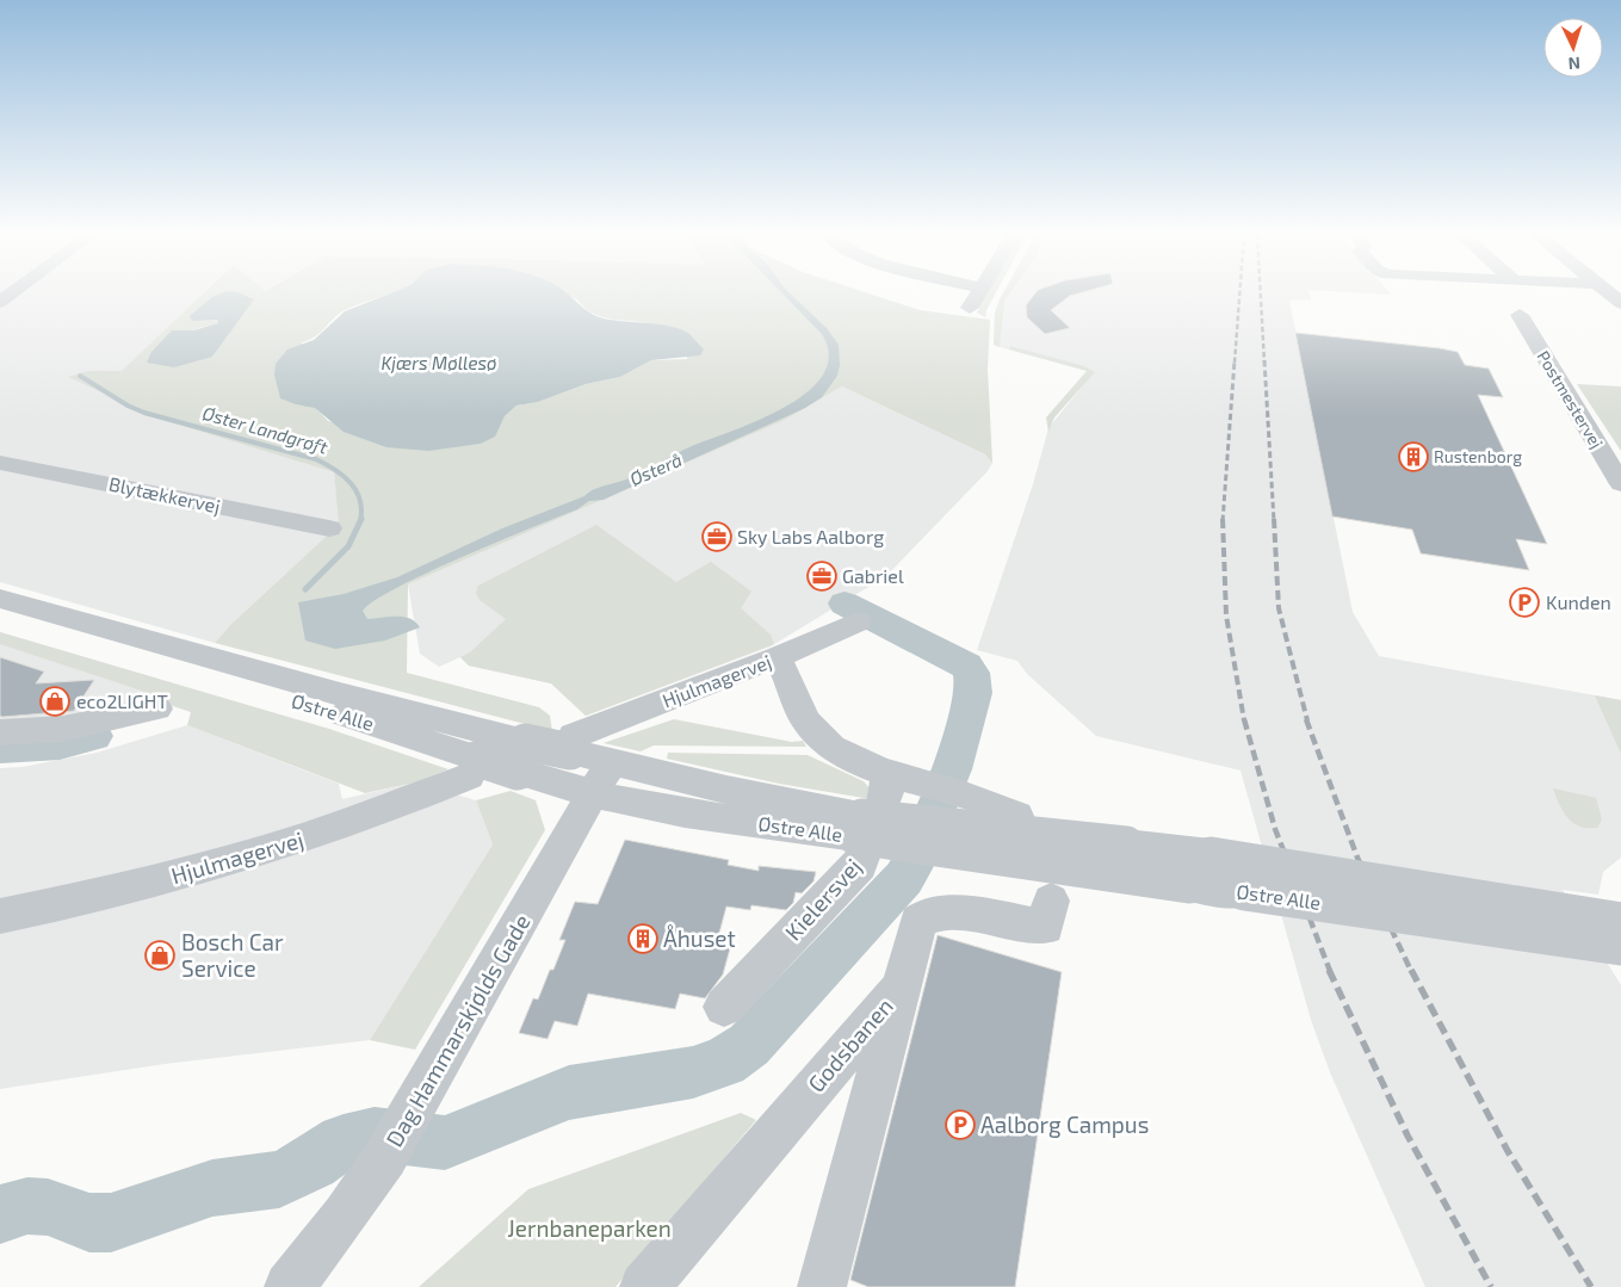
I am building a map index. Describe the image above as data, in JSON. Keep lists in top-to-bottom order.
{
  "streets": {
    "street": [
      "Postmestervej",
      "Blytækkervej",
      "Hjulmagervej",
      "Østre Alle",
      "Kielersvej",
      "Dag Hammarskjølds Gade",
      "Godsbanen"
    ]
  },
  "crossings": [
    ["Hjulmagervej", "Østre Alle"],
    ["Østre Alle", "Dag Hammarskjølds Gade"]
  ],
  "water": ["Kjærs Møllesø", "Øster Landgrøft", "Østerå"],
  "parks": ["Jernbaneparken"],
  "places": {
    "building": ["Rustenborg", "Åhuset"],
    "office": ["Sky Labs Aalborg", "Gabriel"],
    "parking": ["Kunden", "Aalborg Campus"],
    "shop": ["eco2LIGHT", "Bosch Car Service"]
  },
  "north": "bottom"
}
